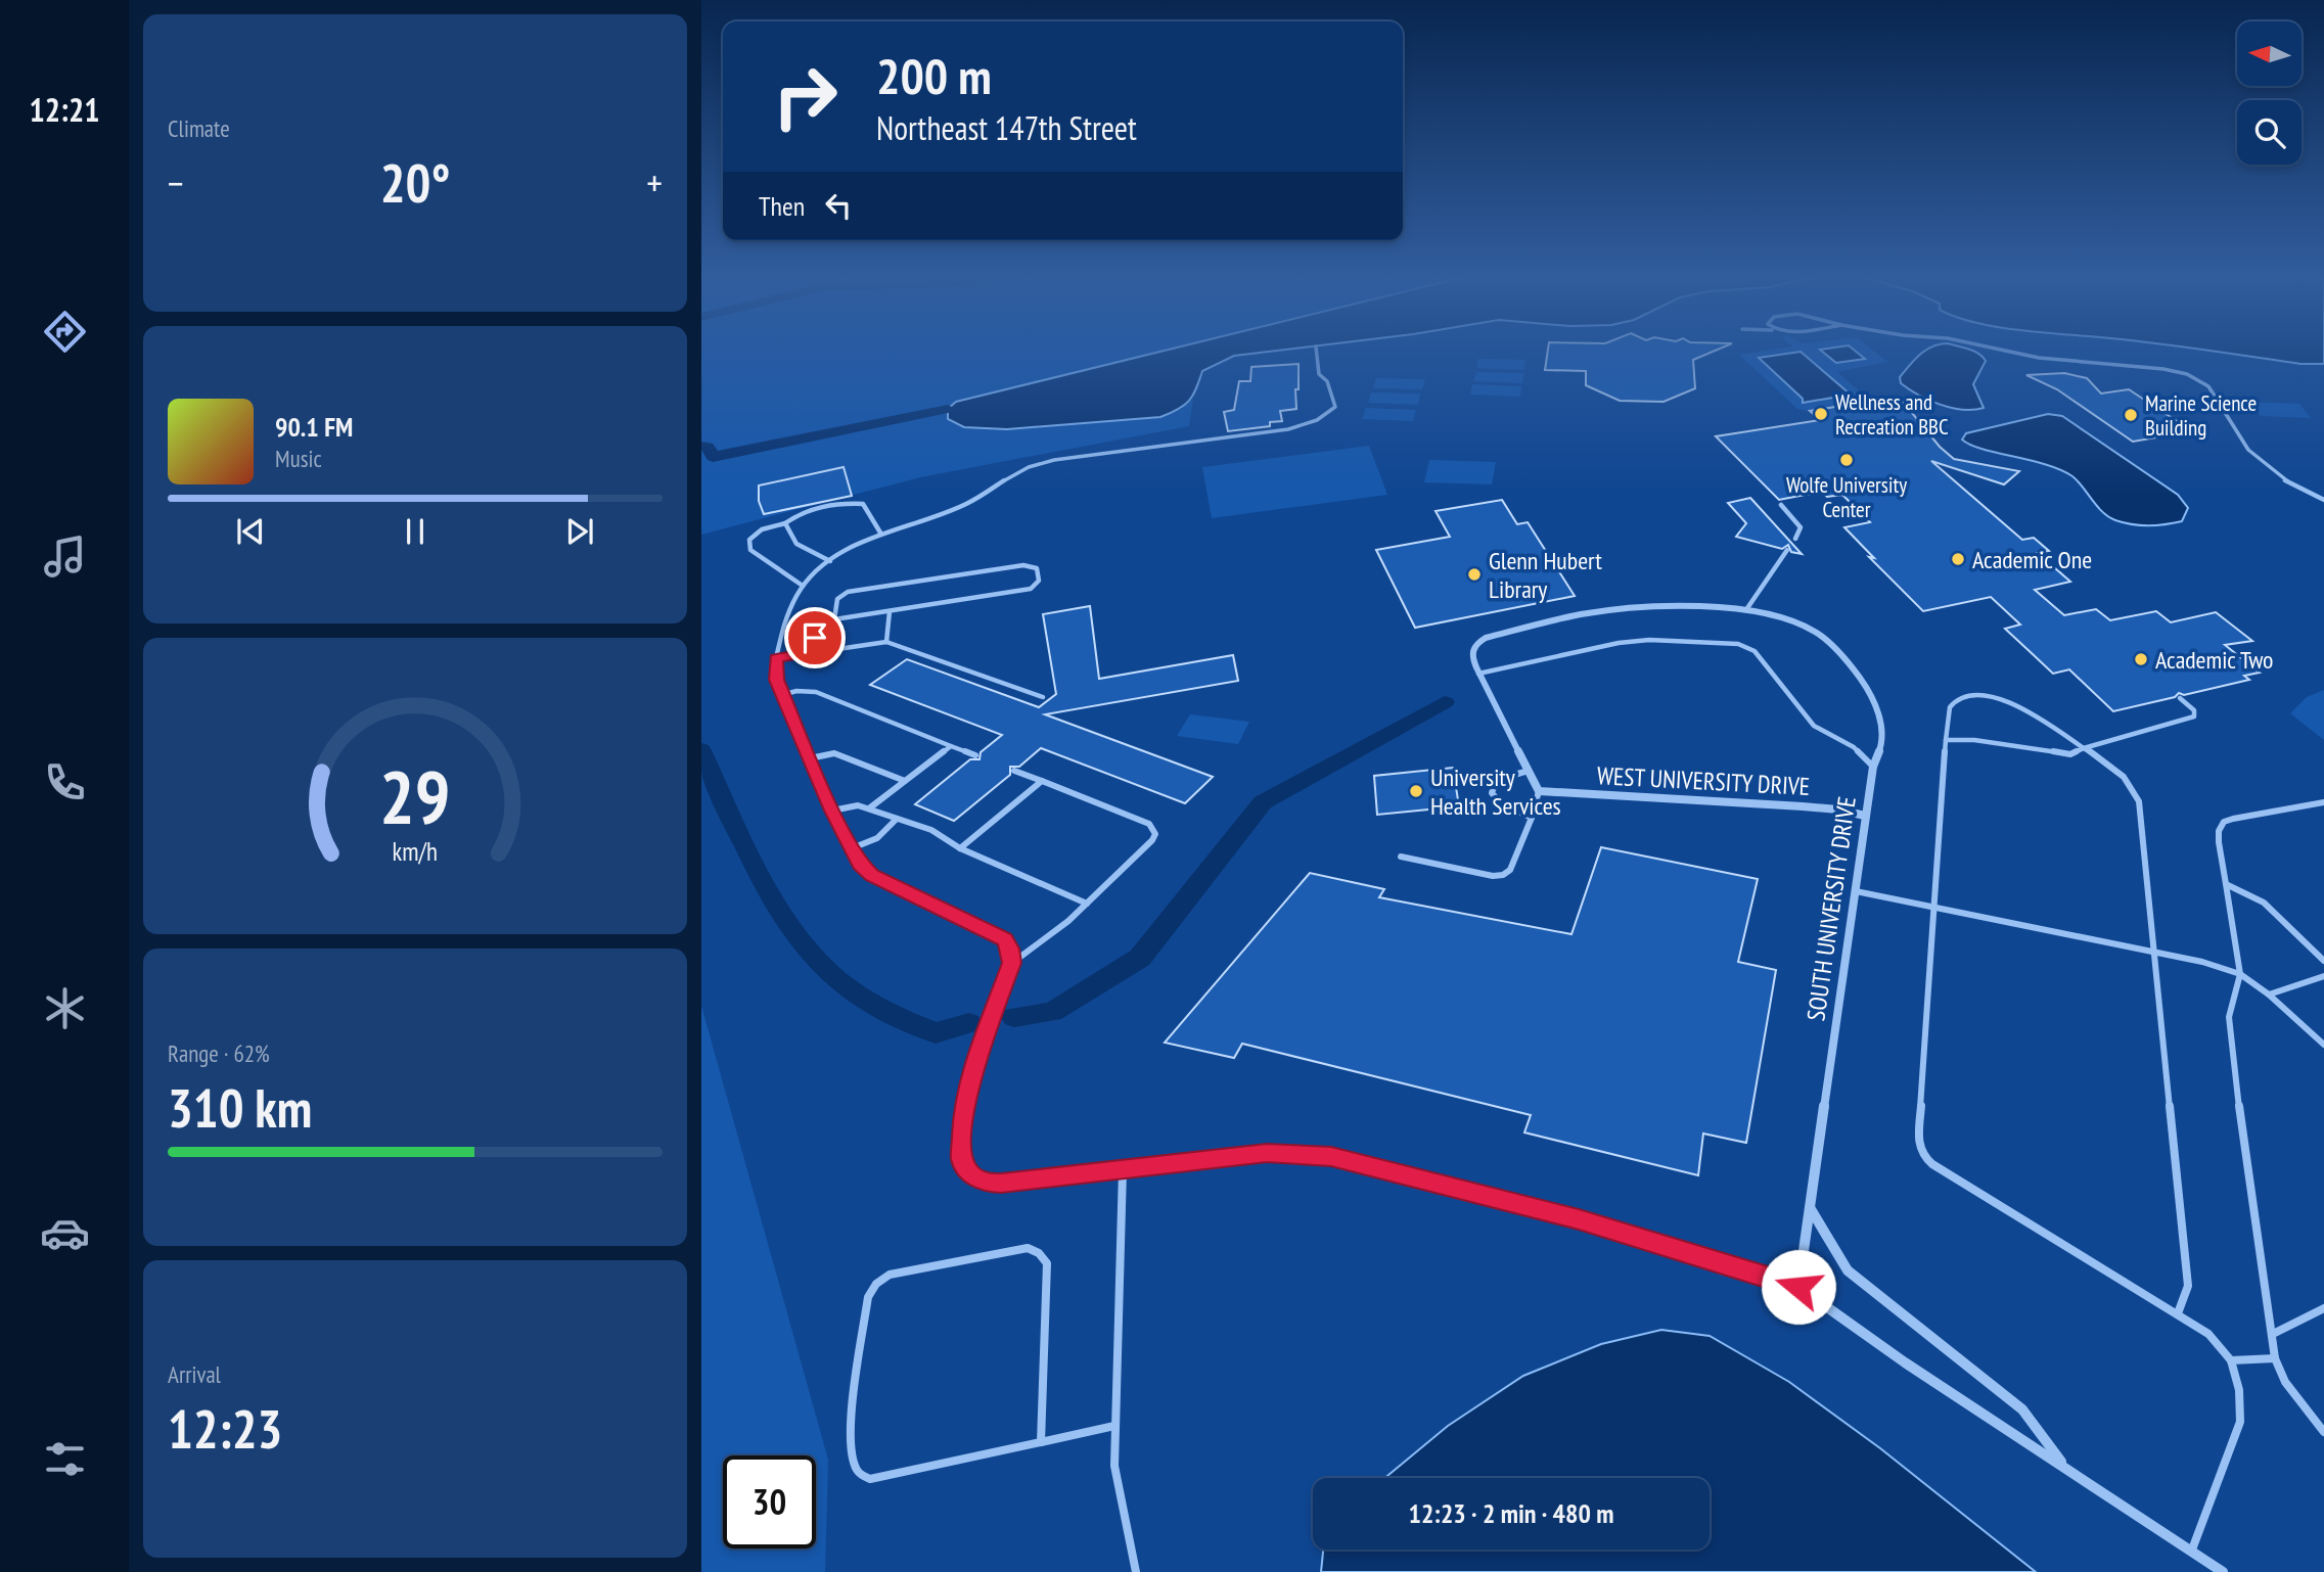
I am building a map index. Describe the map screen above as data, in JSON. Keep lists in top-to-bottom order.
{
  "streets": {
    "street": ["WEST UNIVERSITY DRIVE", "SOUTH UNIVERSITY DRIVE"]
  },
  "crossings": [
    ["WEST UNIVERSITY DRIVE", "SOUTH UNIVERSITY DRIVE"]
  ],
  "places": [
    "Wellness and Recreation BBC",
    "Marine Science Building",
    "Wolfe University Center",
    "Academic One",
    "Glenn Hubert Library",
    "Academic Two",
    "University Health Services"
  ],
  "north": "left",
  "page": {
    "tabs": "12:21",
    "tile": [
      "Climate",
      ["Range · 62%", "310 km"],
      ["Arrival", "12:23"]
    ],
    "turn": ["200 m", "Northeast 147th Street"],
    "heat": ["−", "20°", "+"],
    "then": "Then",
    "song": ["90.1 FM", "Music"],
    "limit": "30",
    "trip": "12:23 · 2 min · 480 m",
    "gauge": ["29", "km/h"]
  }
}
